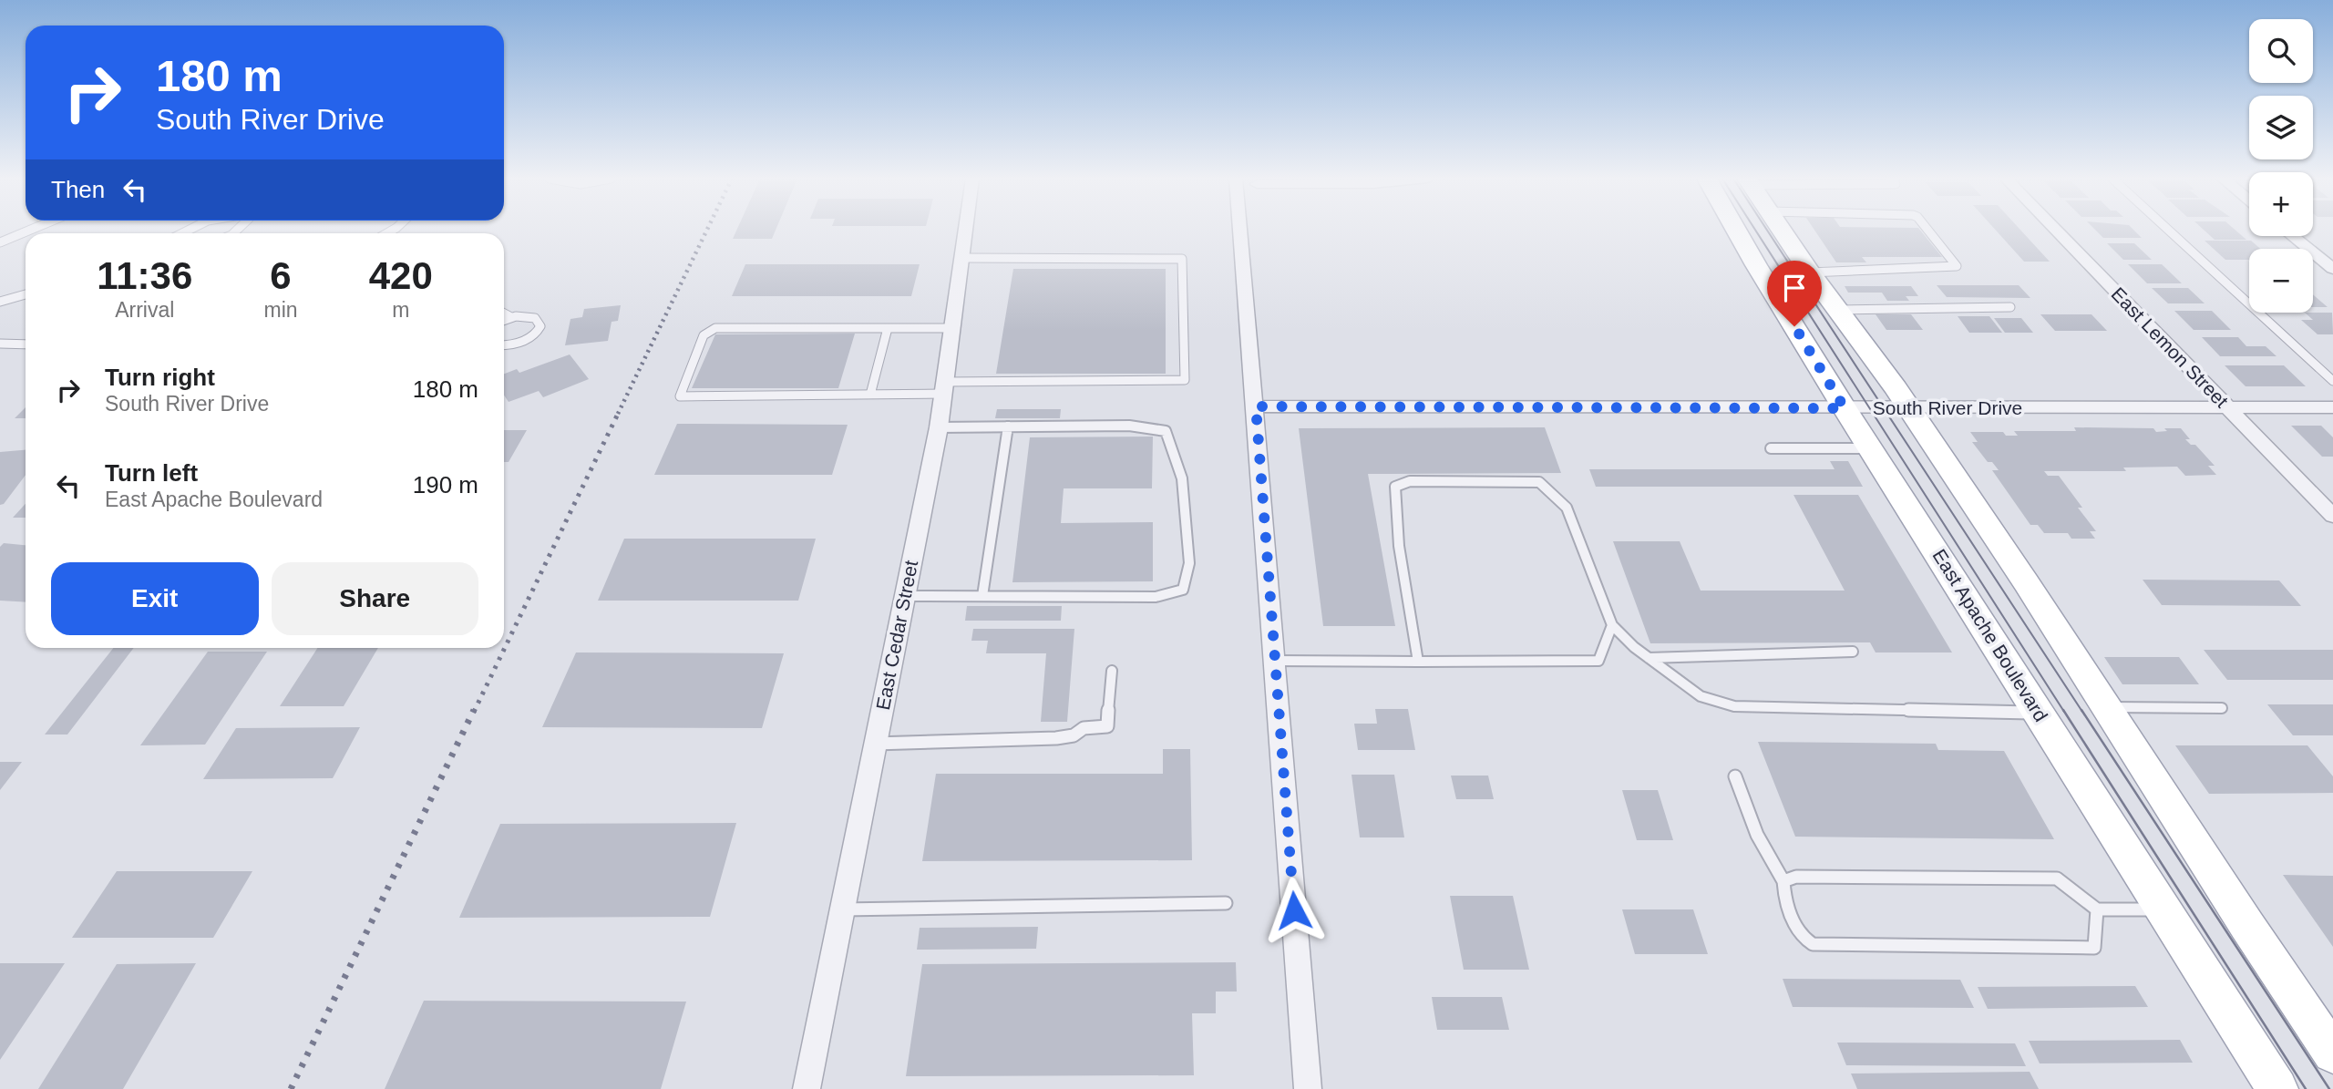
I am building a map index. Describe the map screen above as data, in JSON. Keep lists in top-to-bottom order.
{
  "streets": {
    "main road": ["East Apache Boulevard"],
    "street": ["East Lemon Street", "South River Drive", "East Cedar Street"]
  },
  "crossings": [
    ["East Lemon Street", "South River Drive"],
    ["South River Drive", "East Apache Boulevard"]
  ],
  "page": {
    "map_buttons": ["+", "−"],
    "turn": ["180 m", "South River Drive"],
    "then": "Then",
    "eta": [
      "11:36",
      "Arrival",
      "6",
      "min",
      "420",
      "m"
    ],
    "list": [
      {
        "name": "Turn right",
        "note": "South River Drive",
        "value": "180 m"
      },
      {
        "name": "Turn left",
        "note": "East Apache Boulevard",
        "value": "190 m"
      }
    ],
    "buttons": ["Exit", "Share"]
  }
}
